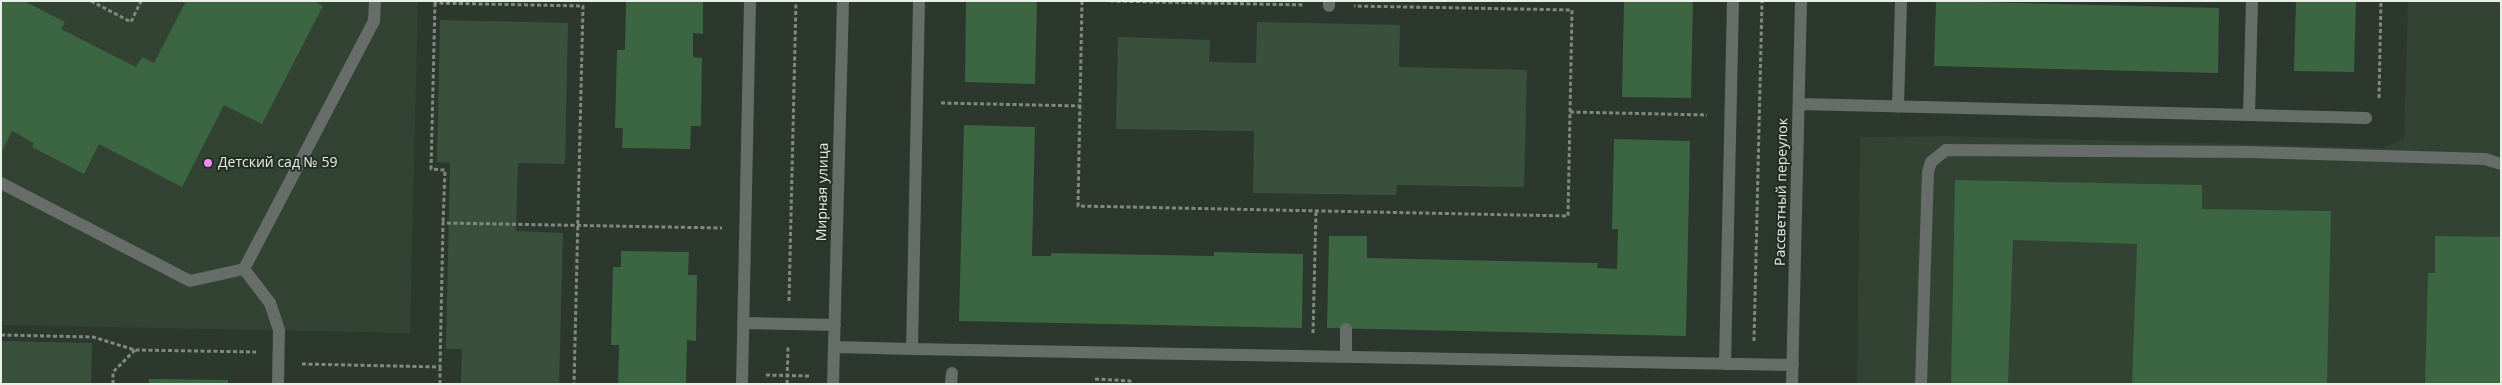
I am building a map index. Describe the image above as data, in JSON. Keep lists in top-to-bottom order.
{
  "streets": {
    "street": ["Мирная улица", "Рассветный переулок"]
  },
  "places": ["Детский сад № 59"]
}
